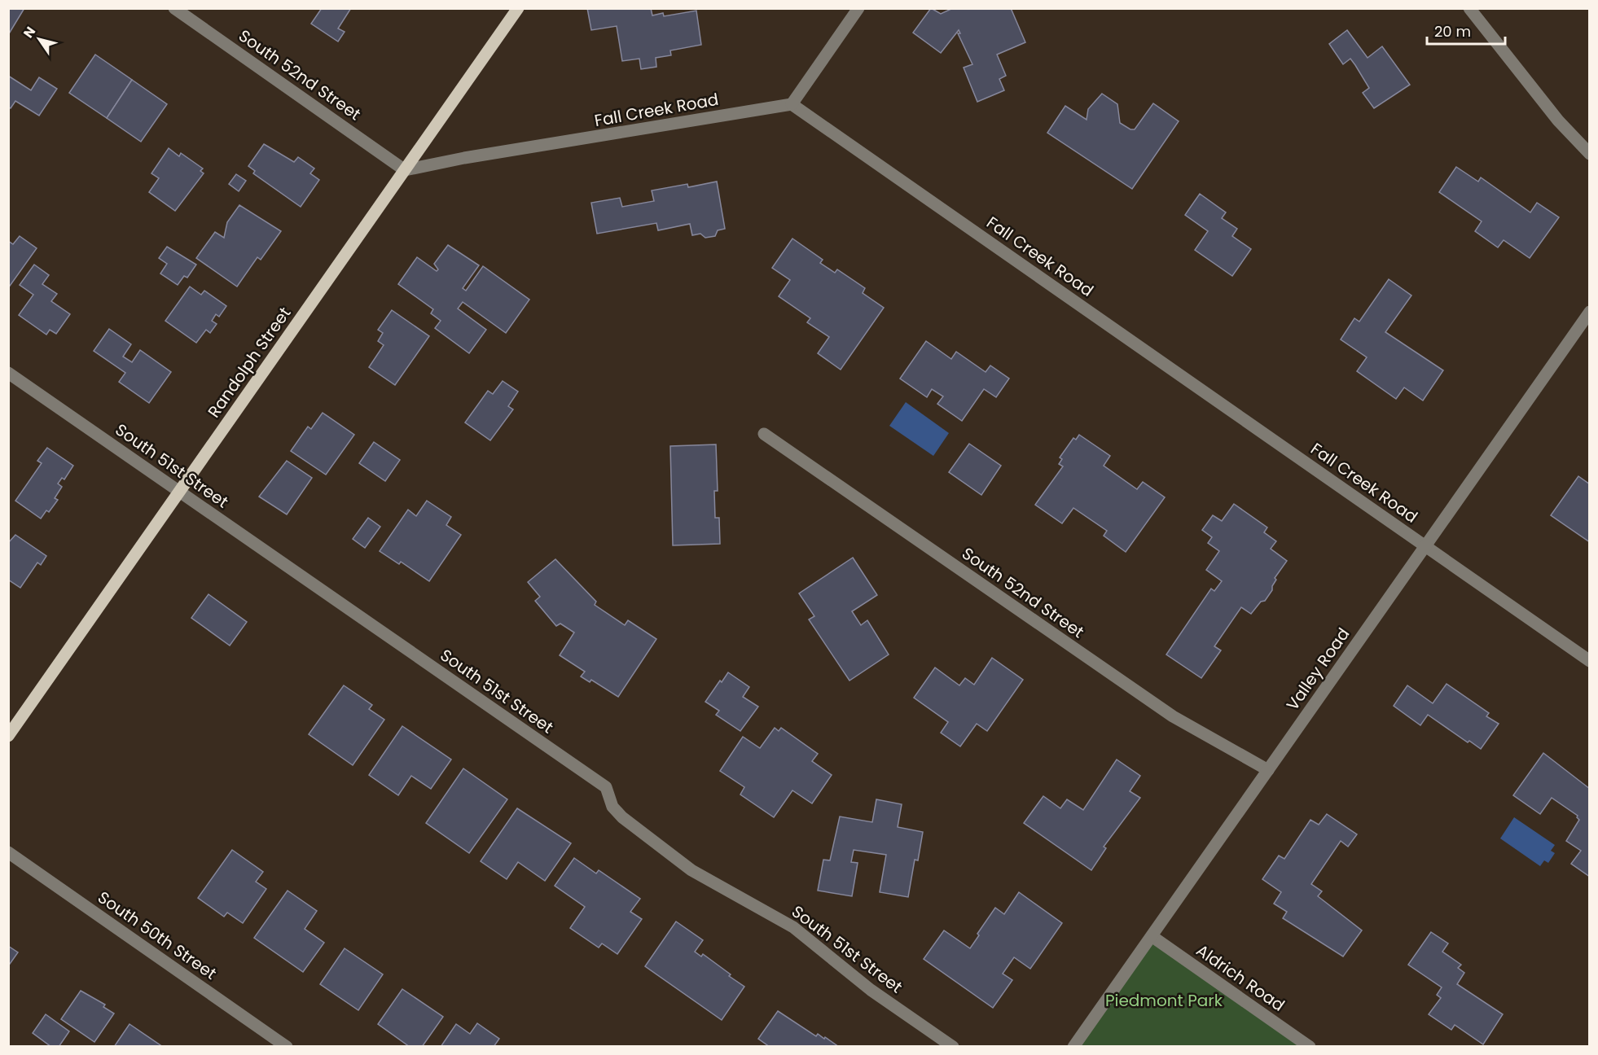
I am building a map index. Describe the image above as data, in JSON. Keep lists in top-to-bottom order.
{
  "streets": {
    "main road": ["Randolph Street"],
    "street": [
      "South 52nd Street",
      "Fall Creek Road",
      "South 51st Street",
      "Valley Road",
      "South 50th Street",
      "Aldrich Road"
    ]
  },
  "crossings": [
    ["South 52nd Street", "Fall Creek Road"],
    ["South 52nd Street", "Randolph Street"],
    ["South 52nd Street", "Valley Road"],
    ["Fall Creek Road", "Randolph Street"],
    ["Fall Creek Road", "Valley Road"],
    ["Randolph Street", "South 51st Street"],
    ["Valley Road", "Aldrich Road"]
  ],
  "parks": ["Piedmont Park"],
  "scale_bar": "20 m",
  "north": "top left"
}
